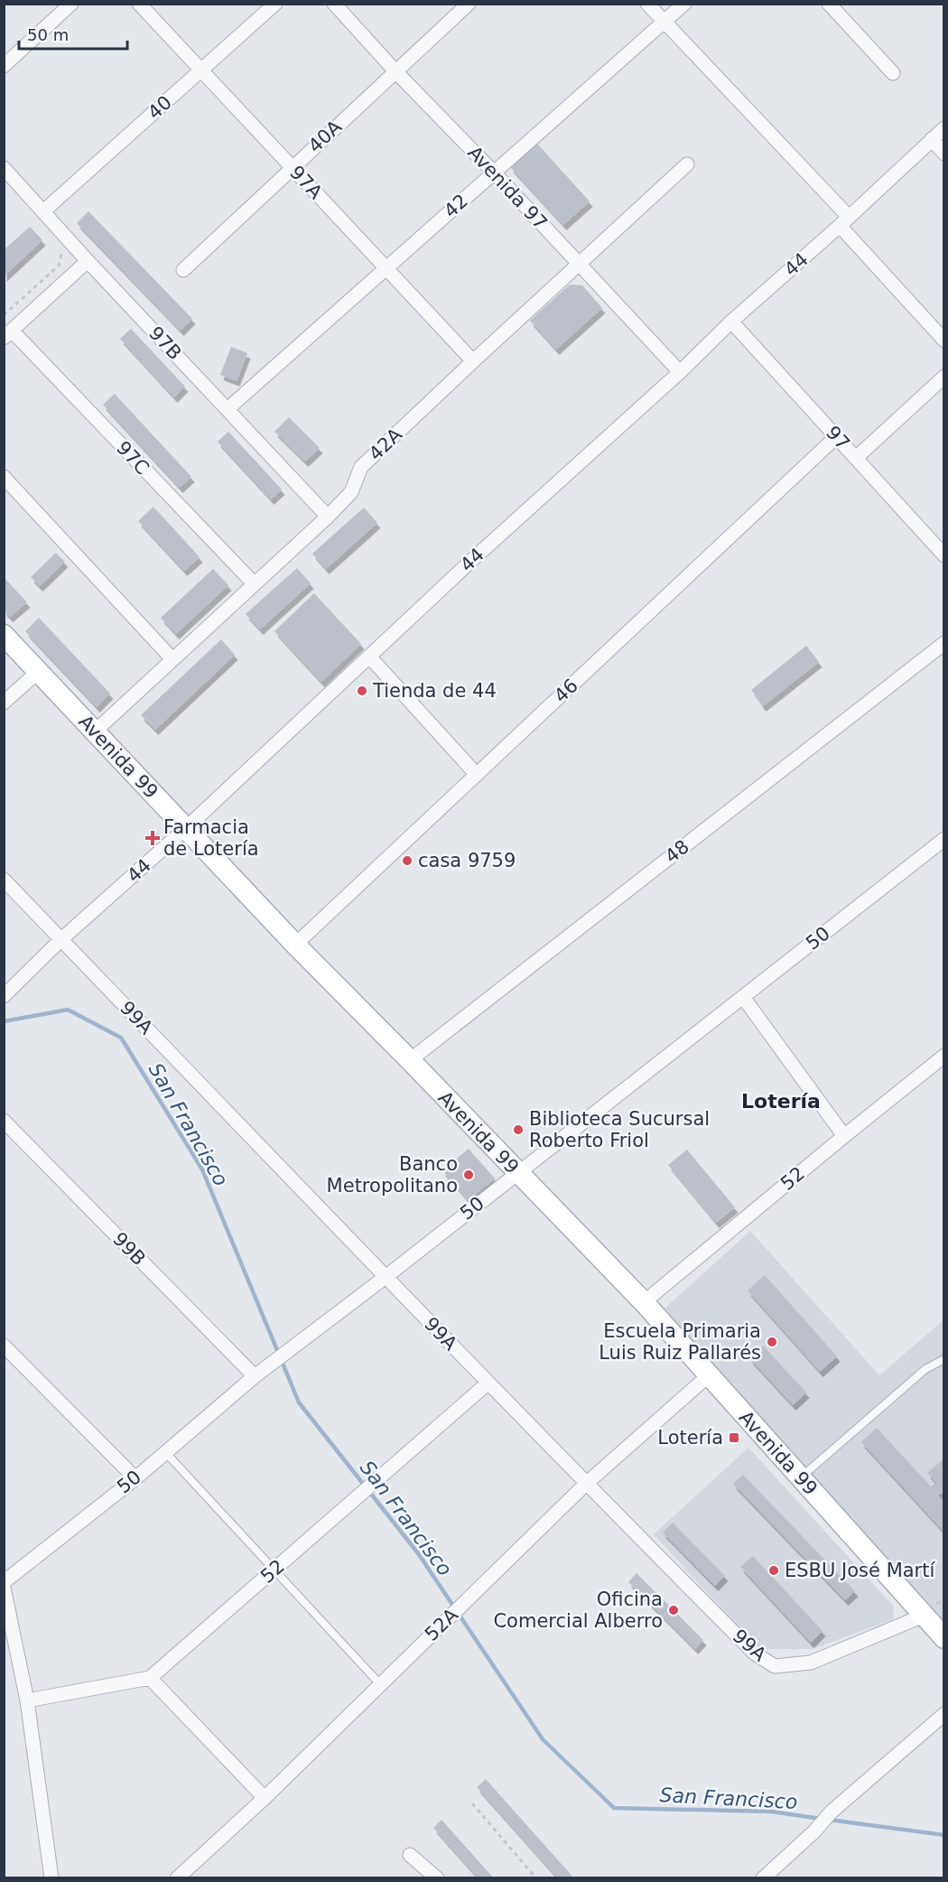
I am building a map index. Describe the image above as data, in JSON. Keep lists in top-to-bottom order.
{
  "streets": {
    "street": [
      "40",
      "40A",
      "97A",
      "Avenida 97",
      "42",
      "44",
      "97B",
      "97",
      "42A",
      "97C",
      "46",
      "Avenida 99",
      "48",
      "50",
      "99A",
      "52",
      "99B",
      "52A"
    ]
  },
  "crossings": [
    ["40", "97A"],
    ["40", "97B"],
    ["40A", "97A"],
    ["40A", "Avenida 97"],
    ["97A", "42"],
    ["97A", "42A"],
    ["Avenida 97", "42"],
    ["Avenida 97", "44"],
    ["Avenida 97", "42A"],
    ["42", "97B"],
    ["44", "97"],
    ["44", "Avenida 99"],
    ["44", "99A"],
    ["97B", "42A"],
    ["97", "46"],
    ["42A", "97C"],
    ["42A", "Avenida 99"],
    ["46", "Avenida 99"],
    ["Avenida 99", "48"],
    ["Avenida 99", "50"],
    ["Avenida 99", "99A"],
    ["Avenida 99", "52"],
    ["Avenida 99", "52A"],
    ["50", "99A"],
    ["50", "99B"],
    ["99A", "52"],
    ["99A", "52A"]
  ],
  "districts": ["Lotería"],
  "water": ["San Francisco"],
  "places": {
    "other": [
      "Tienda de 44",
      "casa 9759",
      "Biblioteca Sucursal Roberto Friol",
      "Banco Metropolitano",
      "Escuela Primaria Luis Ruiz Pallarés",
      "ESBU José Martí",
      "Oficina Comercial Alberro"
    ],
    "health": ["Farmacia de Lotería"],
    "transit": ["Lotería"]
  },
  "scale_bar": "50 m"
}
